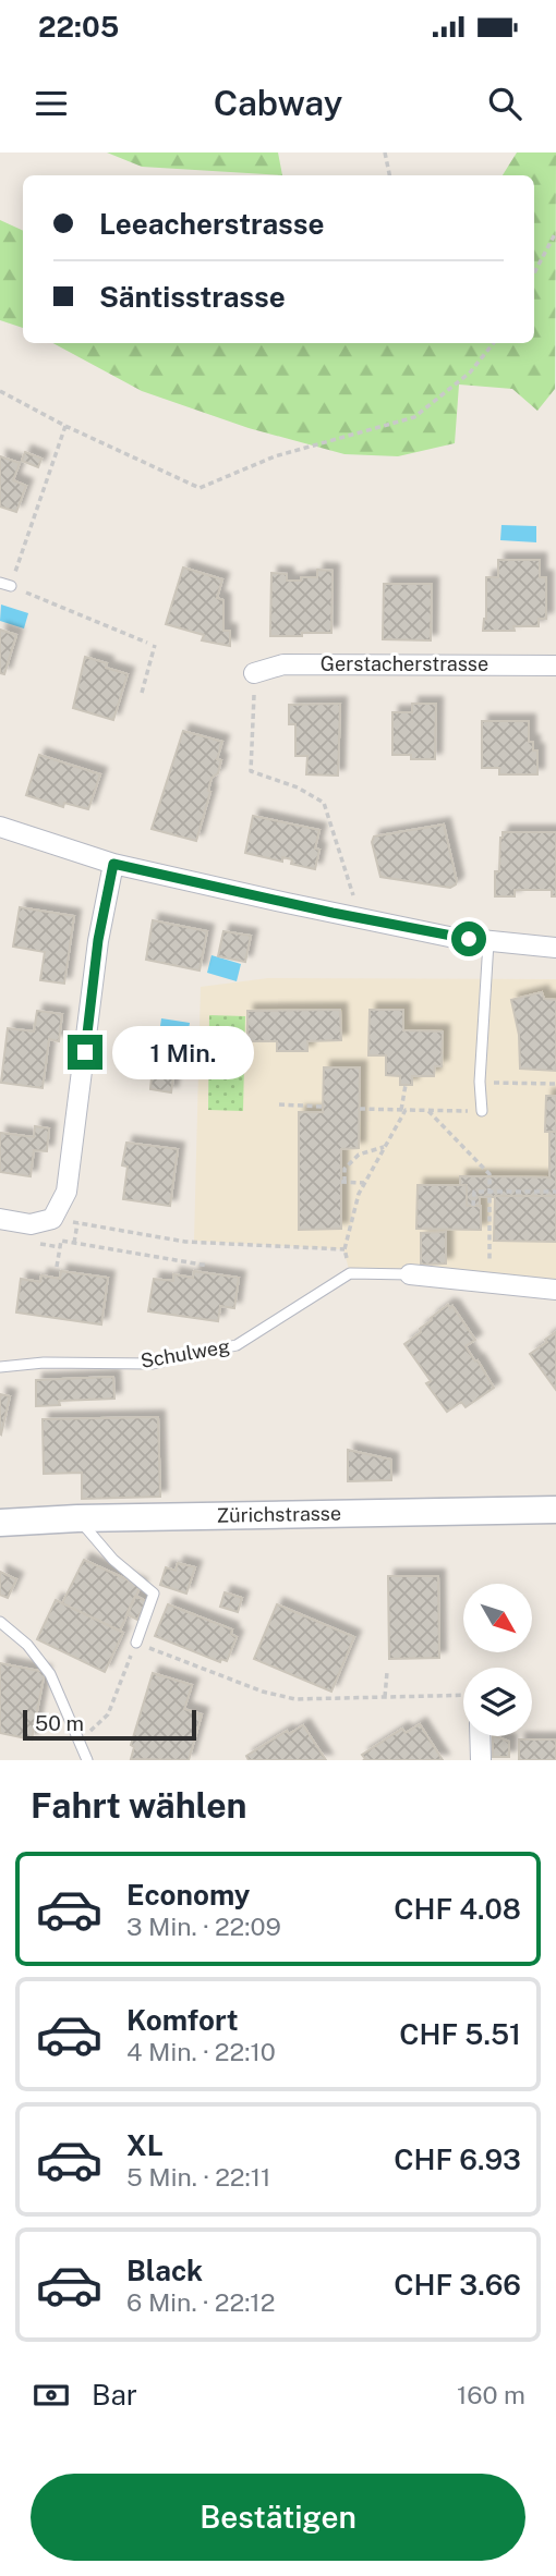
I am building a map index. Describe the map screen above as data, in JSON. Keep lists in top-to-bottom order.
{
  "streets": {
    "main road": ["Zürichstrasse"],
    "street": ["Gerstacherstrasse"],
    "lane": ["Schulweg"]
  },
  "scale_bar": "50 m",
  "north": "bottom right",
  "page": {
    "status": "22:05",
    "header": "Cabway",
    "banner": ["Leeacherstrasse", "Säntisstrasse"],
    "bubble": "1 Min.",
    "scale": "50 m",
    "heading": "Fahrt wählen",
    "list": [
      {
        "name": "Economy",
        "note": "3 Min. · 22:09",
        "value": "CHF 4.08"
      },
      {
        "name": "Komfort",
        "note": "4 Min. · 22:10",
        "value": "CHF 5.51"
      },
      {
        "name": "XL",
        "note": "5 Min. · 22:11",
        "value": "CHF 6.93"
      },
      {
        "name": "Black",
        "note": "6 Min. · 22:12",
        "value": "CHF 3.66"
      }
    ],
    "pay": ["Bar", "160 m"],
    "buttons": "Bestätigen"
  }
}
